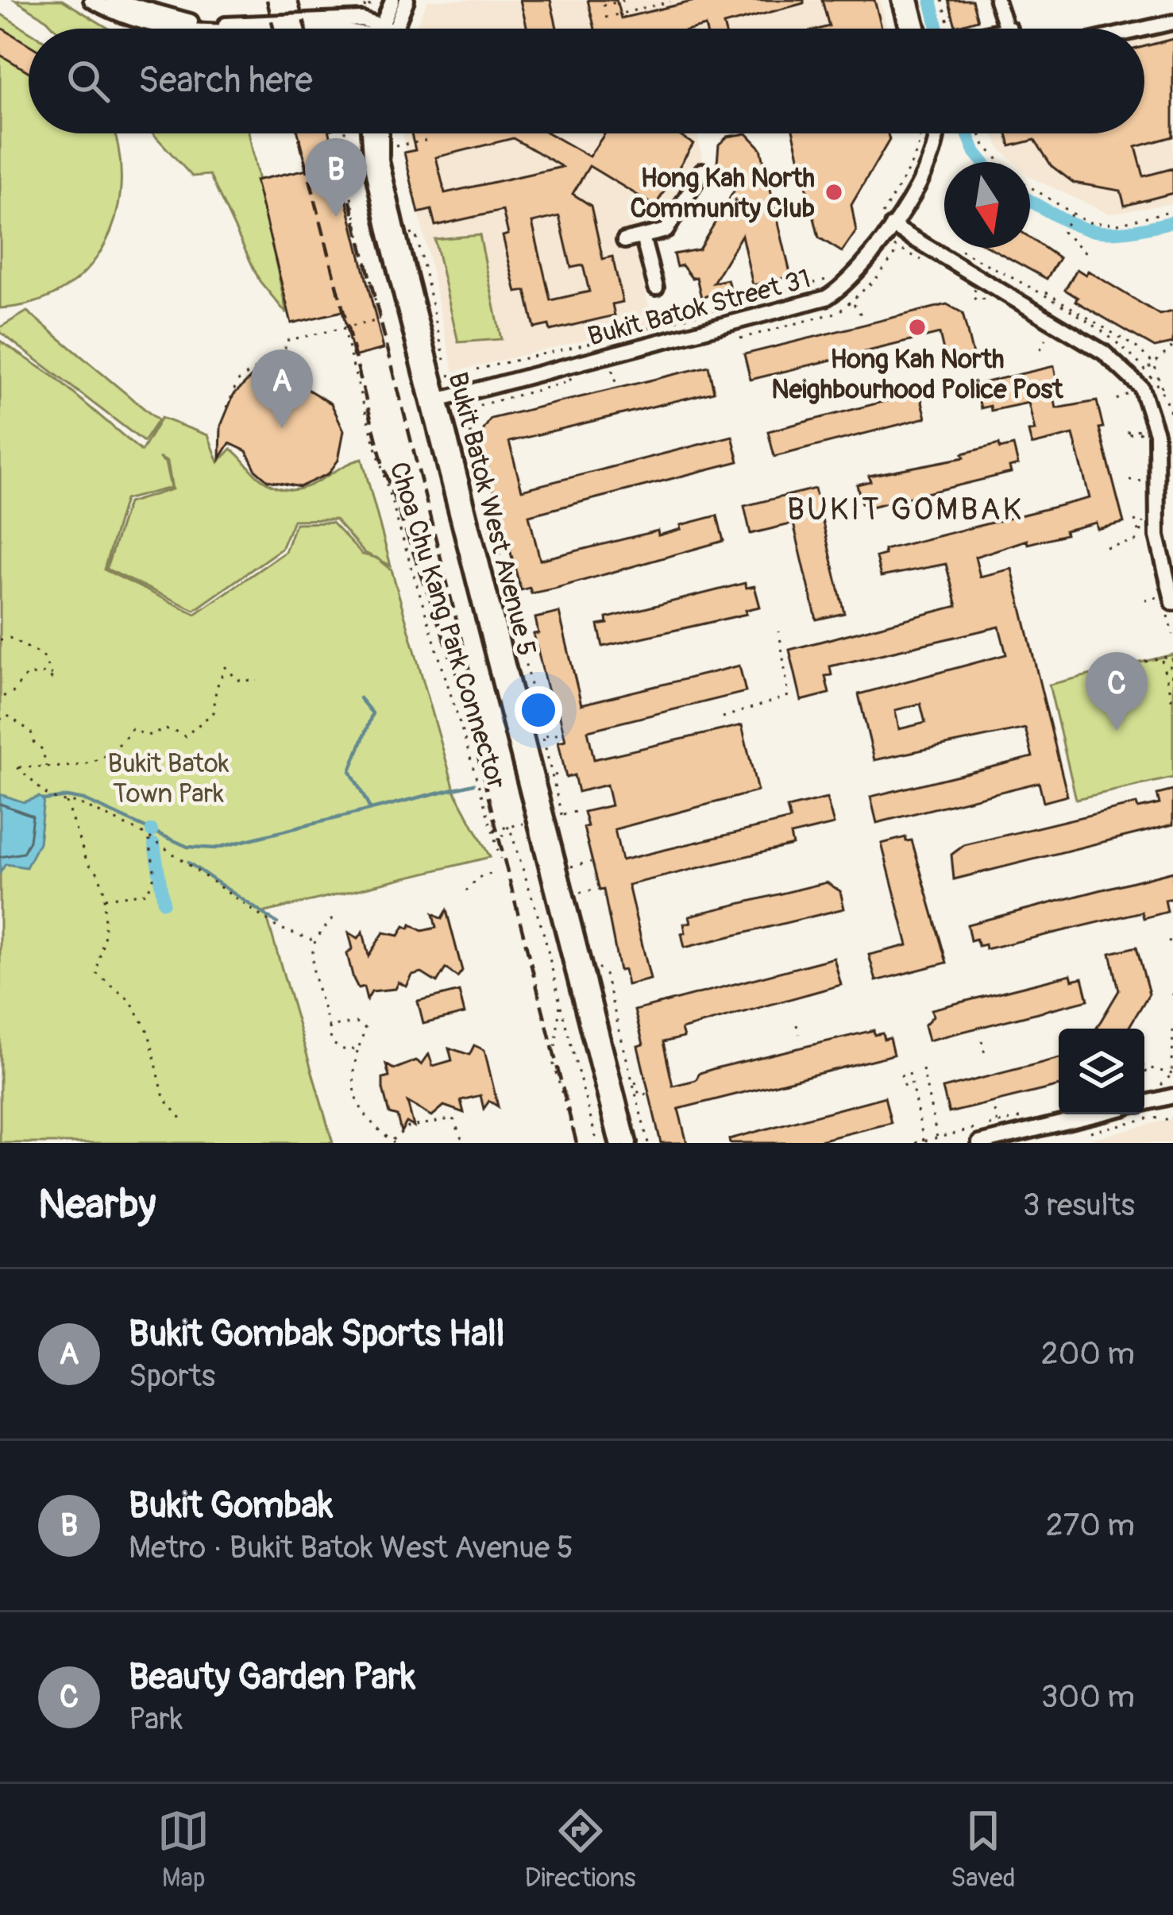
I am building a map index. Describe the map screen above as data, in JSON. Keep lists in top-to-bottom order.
{
  "streets": {
    "street": ["Bukit Batok Street 31", "Bukit Batok West Avenue 5"],
    "path": ["Choa Chu Kang Park Connector"]
  },
  "crossings": [
    ["Bukit Batok Street 31", "Bukit Batok West Avenue 5"]
  ],
  "districts": ["BUKIT GOMBAK"],
  "parks": ["Bukit Batok Town Park"],
  "places": ["Hong Kah North Community Club", "Hong Kah North Neighbourhood Police Post"],
  "north": "bottom",
  "page": {
    "search": "Search here",
    "pins": ["B", "A", "C"],
    "heading": ["Nearby", "3 results"],
    "list": [
      {
        "mark": "A",
        "name": "Bukit Gombak Sports Hall",
        "note": "Sports",
        "value": "200 m"
      },
      {
        "mark": "B",
        "name": "Bukit Gombak",
        "note": "Metro · Bukit Batok West Avenue 5",
        "value": "270 m"
      },
      {
        "mark": "C",
        "name": "Beauty Garden Park",
        "note": "Park",
        "value": "300 m"
      }
    ],
    "nav": ["Map", "Directions", "Saved"]
  }
}
